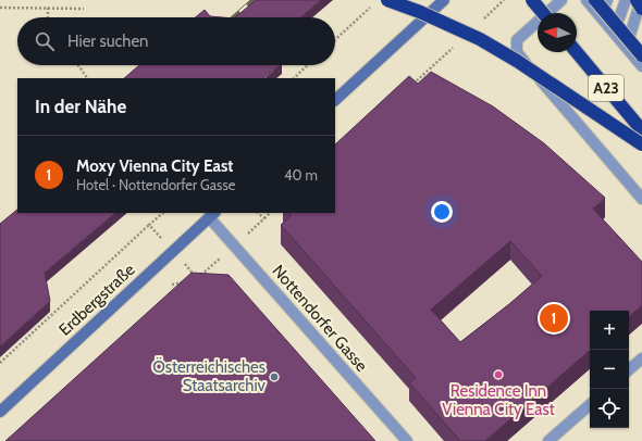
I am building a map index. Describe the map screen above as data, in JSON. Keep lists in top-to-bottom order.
{
  "streets": {
    "highway": ["A23"],
    "street": ["Erdbergstraße", "Nottendorfer Gasse"]
  },
  "crossings": [
    ["Erdbergstraße", "Nottendorfer Gasse"]
  ],
  "places": ["Residence Inn Vienna City East", "Österreichisches Staatsarchiv"],
  "north": "left",
  "page": {
    "search": "Hier suchen",
    "heading": "In der Nähe",
    "list": [
      {
        "mark": "1",
        "name": "Moxy Vienna City East",
        "note": "Hotel · Nottendorfer Gasse",
        "value": "40 m"
      }
    ],
    "pins": "1",
    "map_buttons": ["+", "−"]
  }
}
